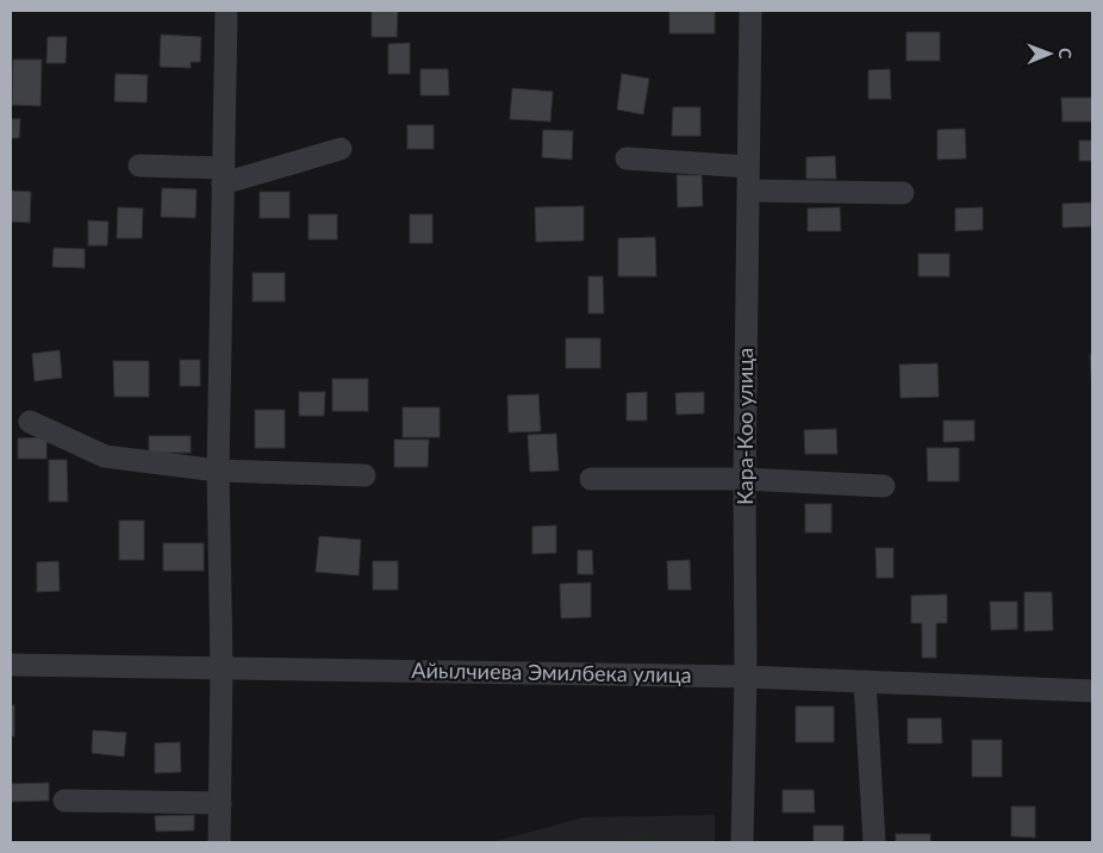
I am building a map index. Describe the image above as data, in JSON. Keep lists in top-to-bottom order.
{
  "streets": {
    "street": ["Кара-Коо улица", "Айылчиева Эмилбека улица"]
  },
  "crossings": [
    ["Кара-Коо улица", "Айылчиева Эмилбека улица"]
  ],
  "north": "right"
}
